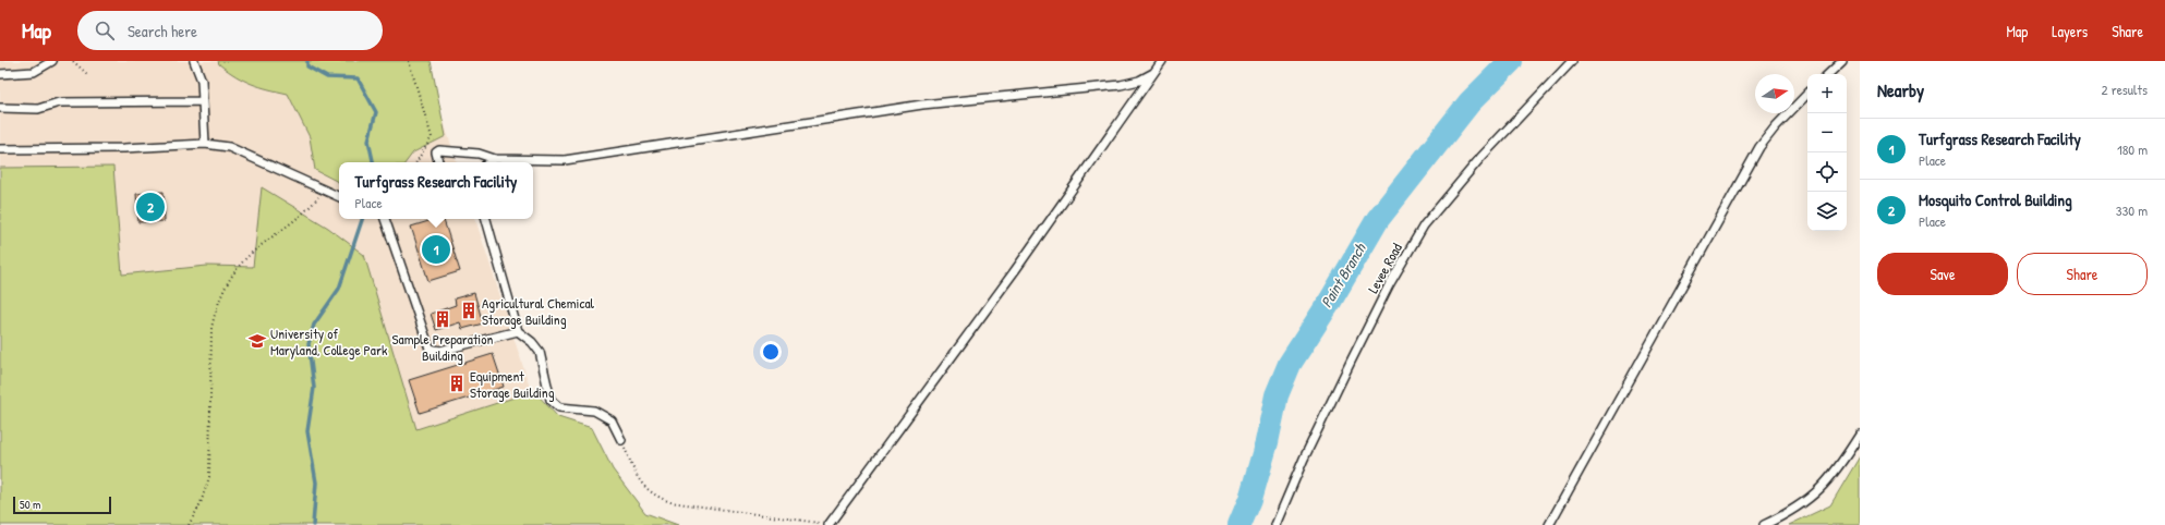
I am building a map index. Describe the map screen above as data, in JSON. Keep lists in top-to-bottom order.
{
  "streets": {
    "lane": ["Levee Road"]
  },
  "water": ["Paint Branch"],
  "places": {
    "building": ["Agricultural Chemical Storage Building", "Sample Preparation Building", "Equipment Storage Building"],
    "school or university": ["University of Maryland, College Park"]
  },
  "scale_bar": "50 m",
  "north": "right",
  "page": {
    "header": "Map",
    "search": "Search here",
    "nav": ["Map", "Layers", "Share"],
    "heading": ["Nearby", "2 results"],
    "map_buttons": ["+", "−"],
    "list": [
      {
        "mark": "1",
        "name": "Turfgrass Research Facility",
        "note": "Place",
        "value": "180 m"
      },
      {
        "mark": "2",
        "name": "Mosquito Control Building",
        "note": "Place",
        "value": "330 m"
      }
    ],
    "popup": ["Turfgrass Research Facility", "Place"],
    "pins": ["2", "1"],
    "buttons": ["Save", "Share"],
    "scale": "50 m"
  }
}
